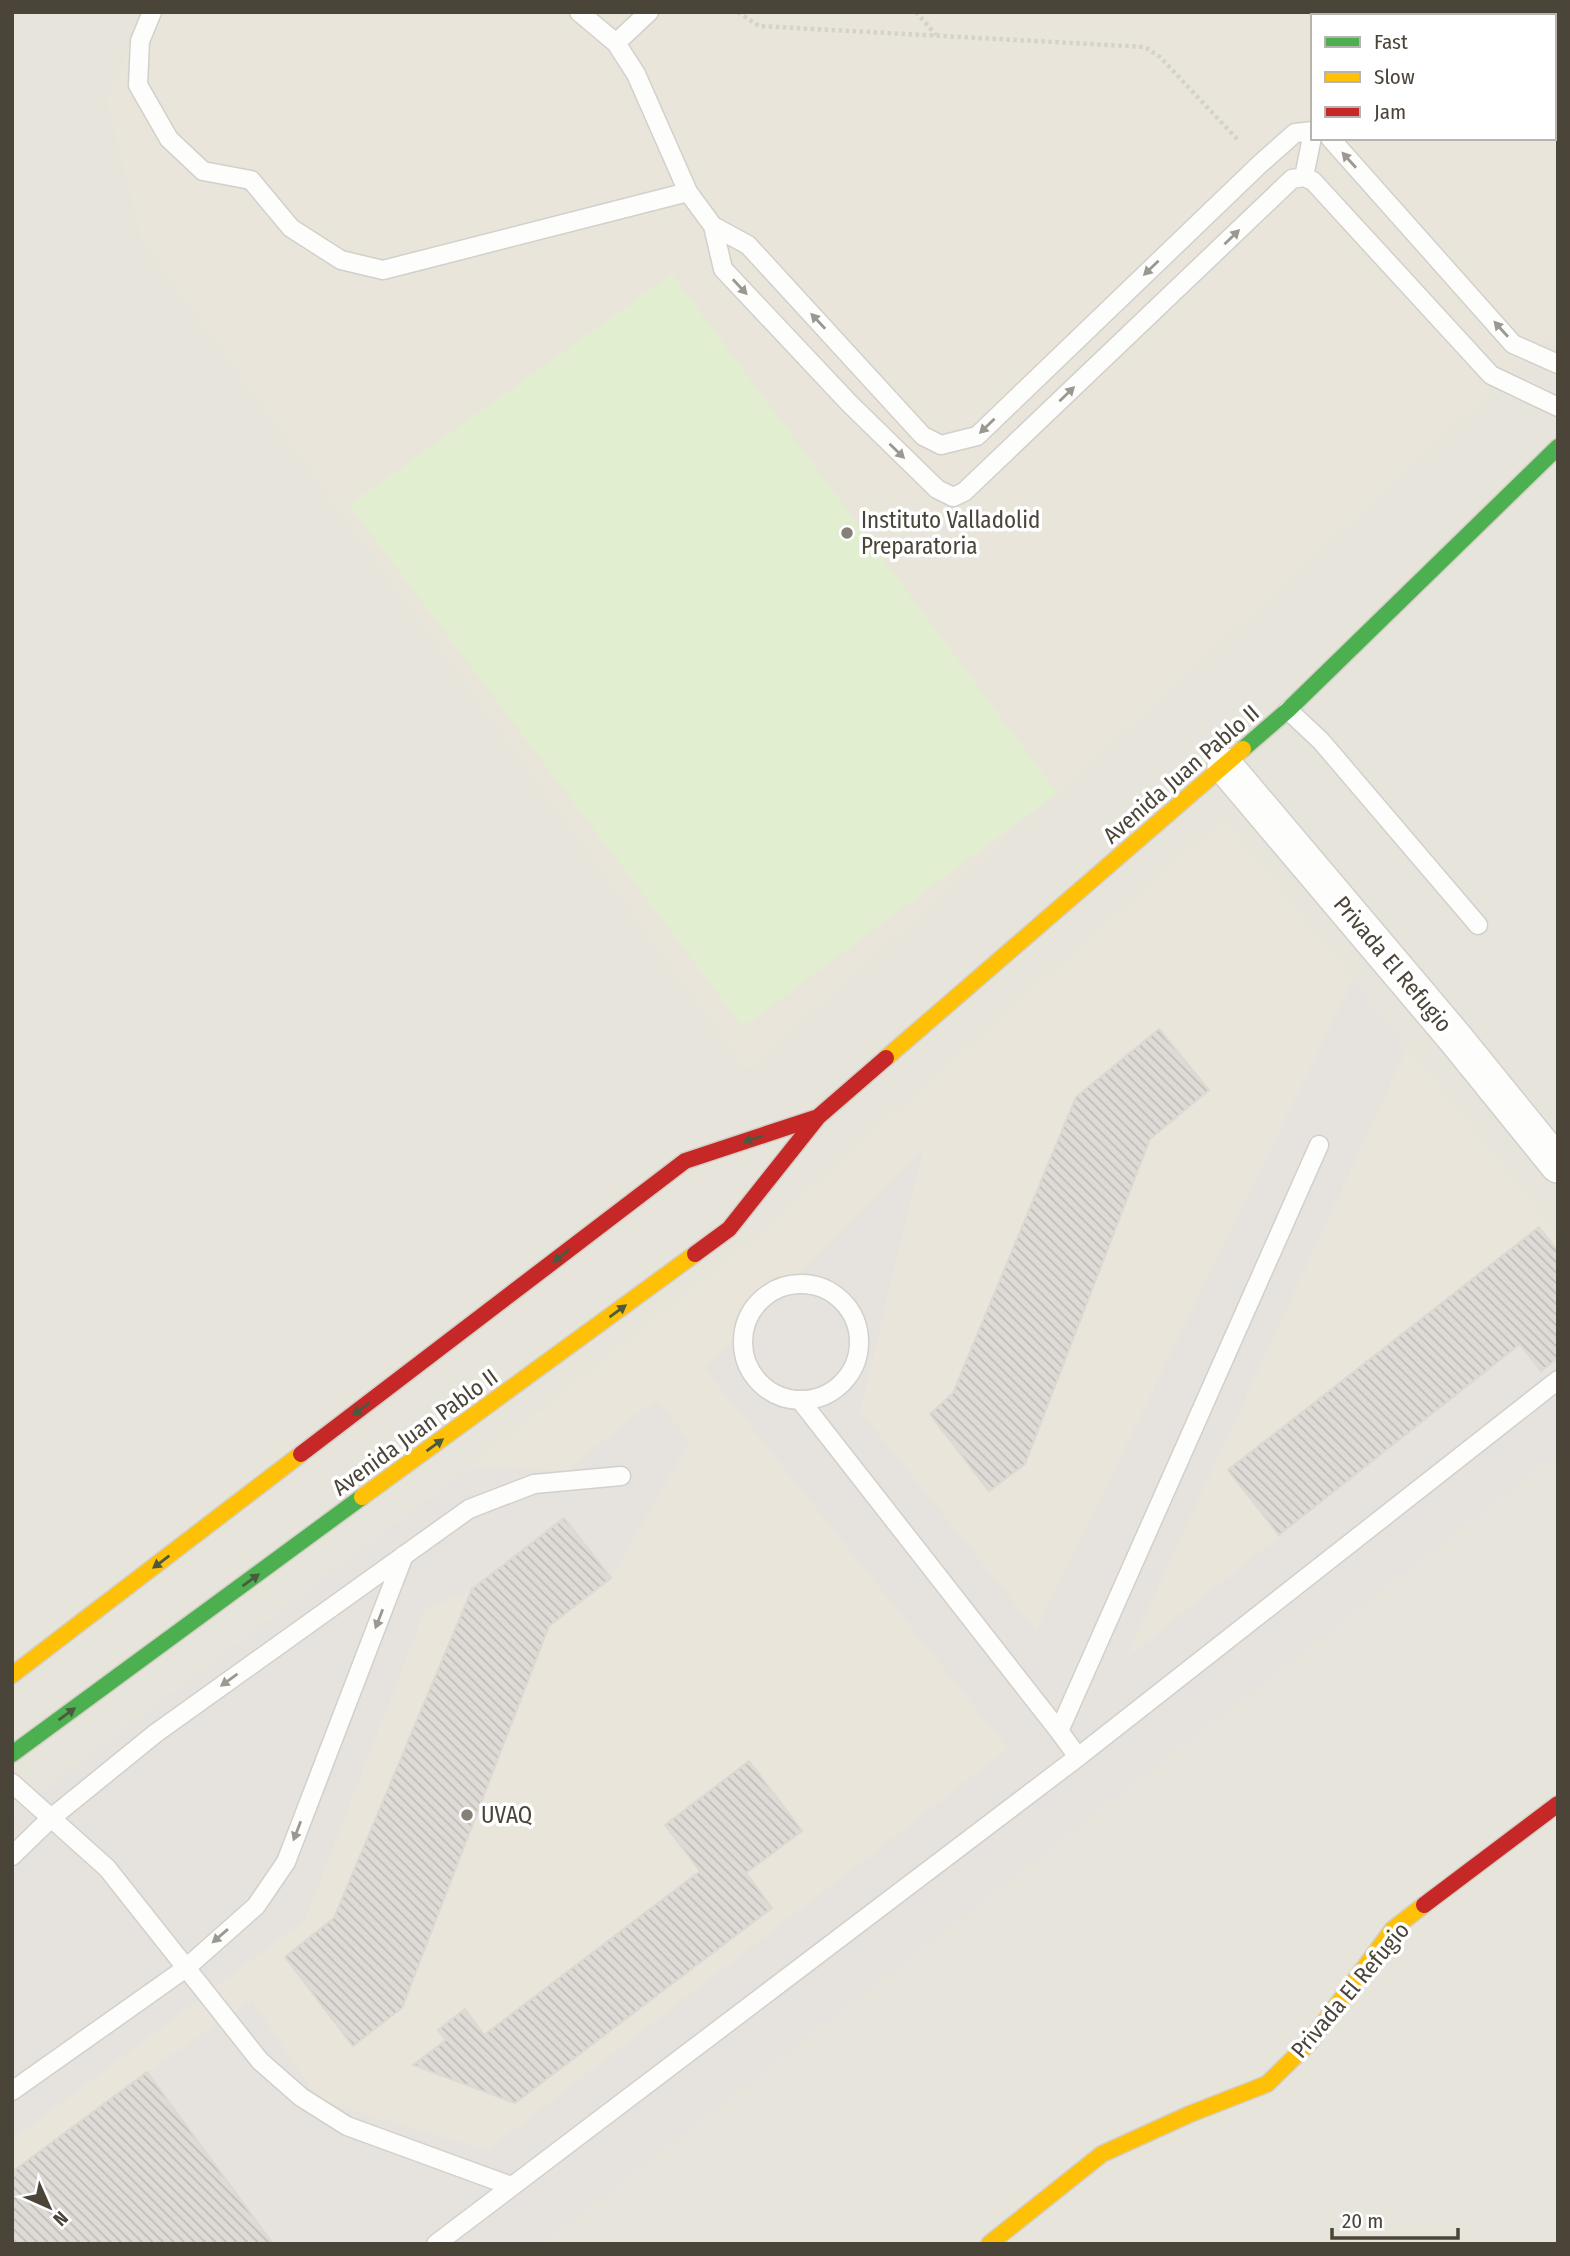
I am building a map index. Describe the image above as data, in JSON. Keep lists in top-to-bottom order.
{
  "streets": {
    "main road": ["Avenida Juan Pablo II", "Privada El Refugio"]
  },
  "crossings": [
    ["Avenida Juan Pablo II", "Privada El Refugio"]
  ],
  "places": ["Instituto Valladolid Preparatoria", "UVAQ"],
  "legend": ["Fast", "Slow", "Jam"],
  "scale_bar": "20 m",
  "north": "bottom right"
}
